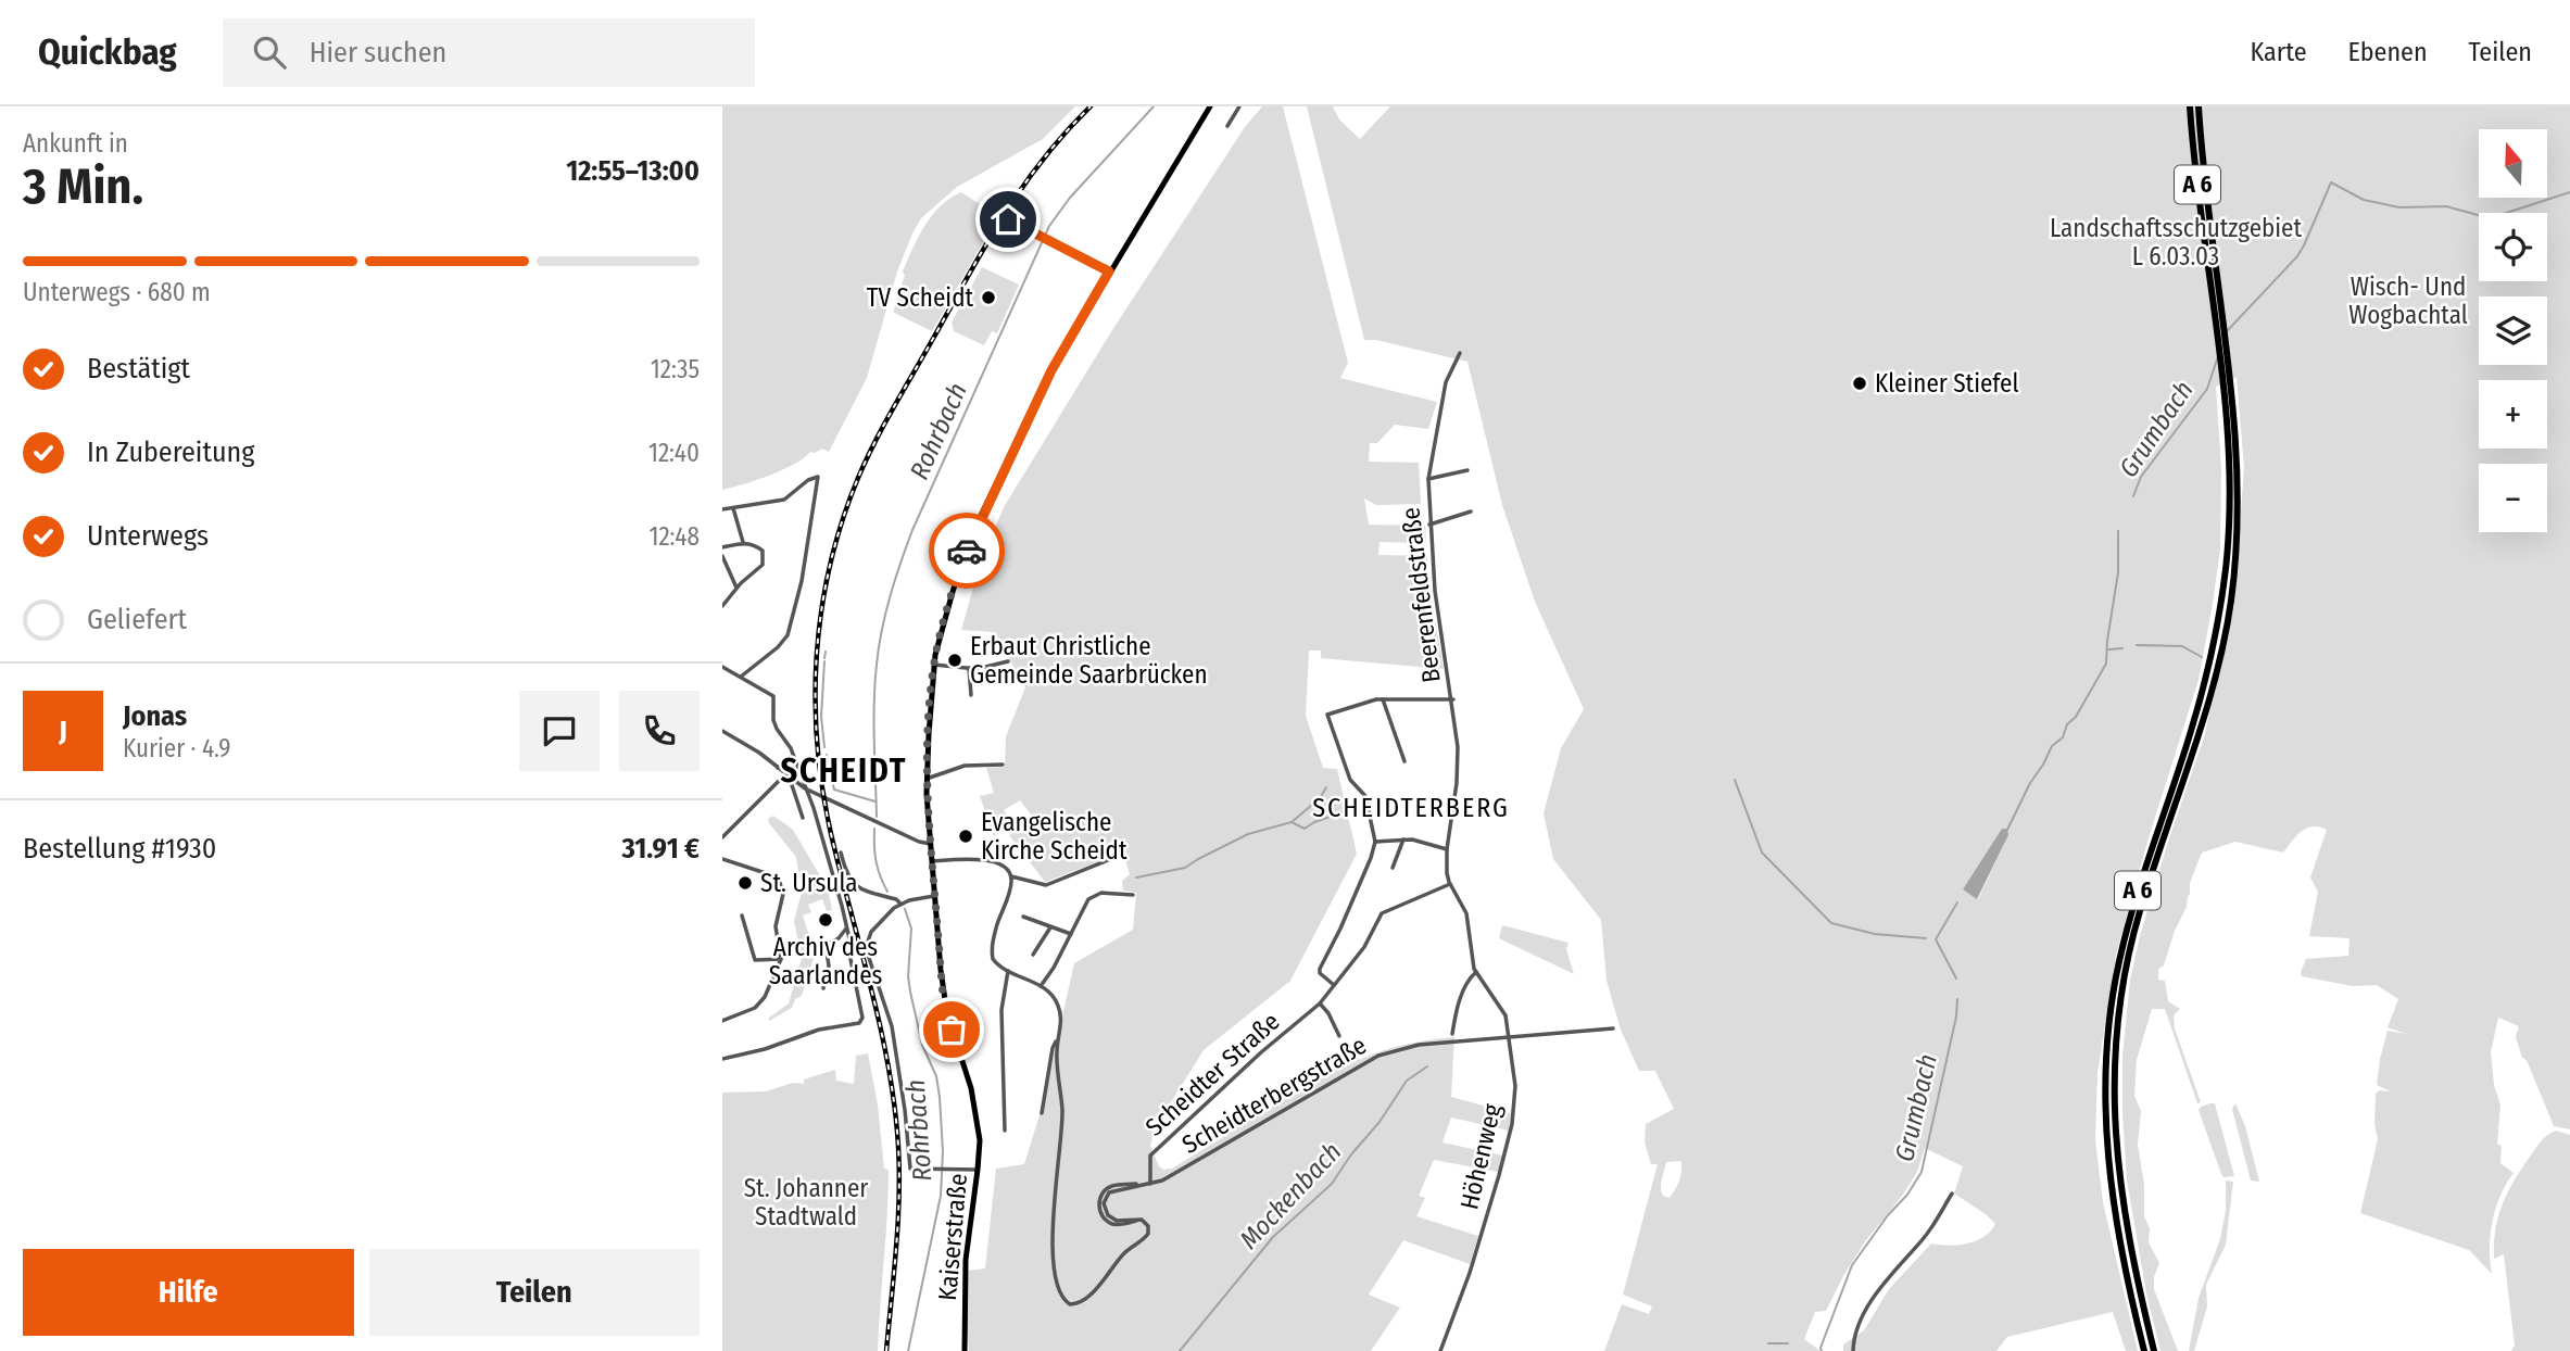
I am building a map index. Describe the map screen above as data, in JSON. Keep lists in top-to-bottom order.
{
  "streets": {
    "highway": ["A 6"],
    "main road": ["Kaiserstraße"],
    "street": [
      "Beerenfeldstraße",
      "Scheidter Straße",
      "Scheidterbergstraße",
      "Höhenweg"
    ]
  },
  "crossings": [
    ["Beerenfeldstraße", "Höhenweg"],
    ["Scheidter Straße", "Scheidterbergstraße"],
    ["Scheidter Straße", "Höhenweg"],
    ["Scheidterbergstraße", "Höhenweg"]
  ],
  "districts": ["SCHEIDT", "SCHEIDTERBERG"],
  "water": ["Grumbach", "Rohrbach", "Mockenbach"],
  "parks": ["Landschaftsschutzgebiet L 6.03.03", "Wisch- Und Wogbachtal", "St. Johanner Stadtwald"],
  "places": [
    "TV Scheidt",
    "Kleiner Stiefel",
    "Erbaut Christliche Gemeinde Saarbrücken",
    "Evangelische Kirche Scheidt",
    "St. Ursula",
    "Archiv des Saarlandes"
  ],
  "north": "top",
  "page": {
    "header": "Quickbag",
    "search": "Hier suchen",
    "nav": ["Karte", "Ebenen", "Teilen"],
    "heading": ["3 Min.", "Ankunft in", "12:55–13:00"],
    "panel": [
      "Jonas",
      "Kurier · 4.9",
      "Bestellung #1930",
      "31.91 €"
    ],
    "map_buttons": ["+", "−"],
    "bar": "Unterwegs · 680 m",
    "list": [
      ["Bestätigt", "12:35"],
      ["In Zubereitung", "12:40"],
      ["Unterwegs", "12:48"],
      "Geliefert"
    ],
    "round": "J",
    "buttons": ["Hilfe", "Teilen"]
  }
}
